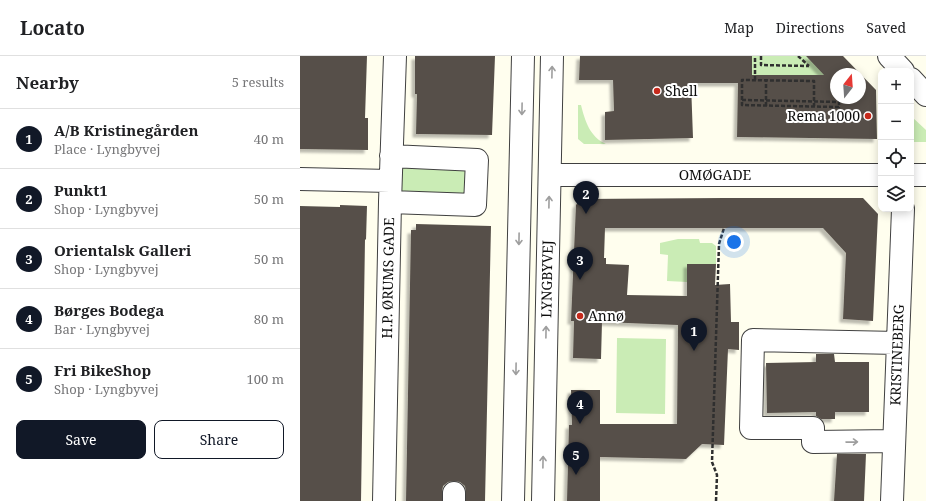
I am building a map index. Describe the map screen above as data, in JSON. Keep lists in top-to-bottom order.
{
  "streets": {
    "street": [
      "OMØGADE",
      "H.P. ØRUMS GADE",
      "LYNGBYVEJ",
      "KRISTINEBERG"
    ]
  },
  "crossings": [
    ["OMØGADE", "LYNGBYVEJ"]
  ],
  "places": ["Shell", "Rema 1000", "Annø"],
  "north": "top",
  "page": {
    "header": "Locato",
    "nav": ["Map", "Directions", "Saved"],
    "heading": ["Nearby", "5 results"],
    "map_buttons": ["+", "−"],
    "list": [
      {
        "mark": "1",
        "name": "A/B Kristinegården",
        "note": "Place · Lyngbyvej",
        "value": "40 m"
      },
      {
        "mark": "2",
        "name": "Punkt1",
        "note": "Shop · Lyngbyvej",
        "value": "50 m"
      },
      {
        "mark": "3",
        "name": "Orientalsk Galleri",
        "note": "Shop · Lyngbyvej",
        "value": "50 m"
      },
      {
        "mark": "4",
        "name": "Børges Bodega",
        "note": "Bar · Lyngbyvej",
        "value": "80 m"
      },
      {
        "mark": "5",
        "name": "Fri BikeShop",
        "note": "Shop · Lyngbyvej",
        "value": "100 m"
      }
    ],
    "pins": [
      "2",
      "3",
      "1",
      "4",
      "5"
    ],
    "buttons": ["Save", "Share"]
  }
}
